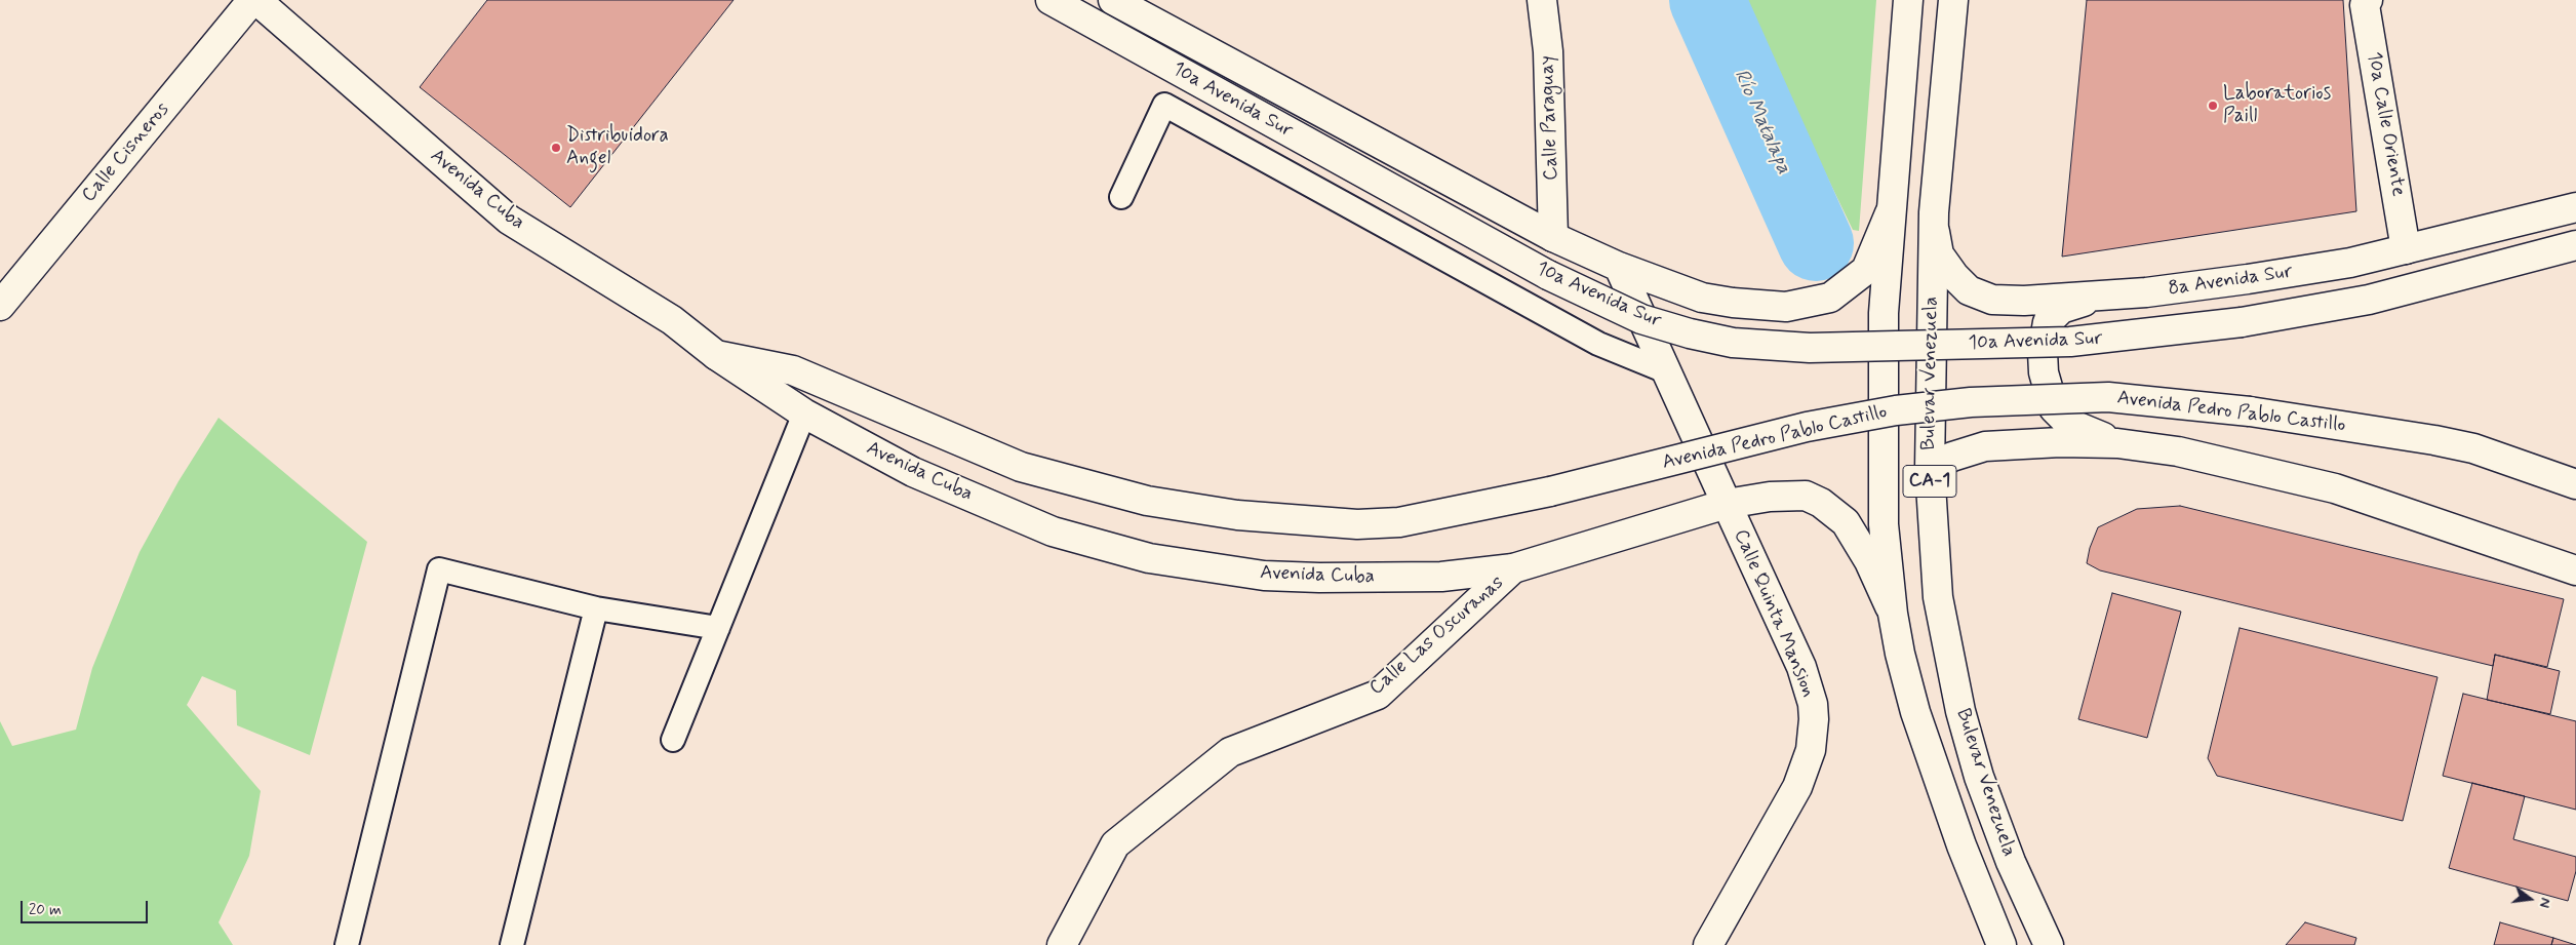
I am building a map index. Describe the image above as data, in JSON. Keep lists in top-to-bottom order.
{
  "streets": {
    "main road": [
      "10a Avenida Sur",
      "Calle Paraguay",
      "10a Calle Oriente",
      "Calle Cisneros",
      "Avenida Cuba",
      "8a Avenida Sur",
      "Bulevar Venezuela",
      "Avenida Pedro Pablo Castillo",
      "CA-1",
      "Calle Quinta Mansion",
      "Calle Las Oscuranas"
    ]
  },
  "crossings": [
    ["10a Avenida Sur", "Calle Paraguay"],
    ["10a Avenida Sur", "Bulevar Venezuela"],
    ["10a Avenida Sur", "Calle Quinta Mansion"],
    ["10a Calle Oriente", "8a Avenida Sur"],
    ["Calle Cisneros", "Avenida Cuba"],
    ["Avenida Cuba", "Bulevar Venezuela"],
    ["Avenida Cuba", "Avenida Pedro Pablo Castillo"],
    ["Avenida Cuba", "Calle Quinta Mansion"],
    ["Avenida Cuba", "Calle Las Oscuranas"],
    ["8a Avenida Sur", "Bulevar Venezuela"]
  ],
  "water": ["Río Matalapa"],
  "places": ["Laboratorios Paill", "Distribuidora Angel"],
  "scale_bar": "20 m",
  "north": "right"
}
